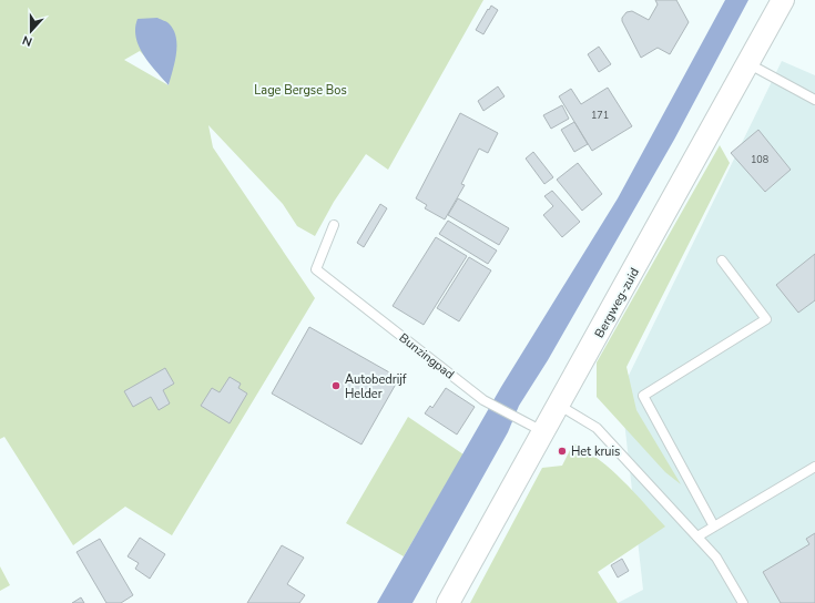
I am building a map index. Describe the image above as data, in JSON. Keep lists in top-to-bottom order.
{
  "streets": {
    "street": ["Bergweg-zuid"],
    "lane": ["Bunzingpad"]
  },
  "crossings": [
    ["Bergweg-zuid", "Bunzingpad"]
  ],
  "parks": ["Lage Bergse Bos"],
  "places": ["Autobedrijf Helder", "Het kruis"],
  "house_numbers": ["171", "108"],
  "north": "bottom"
}
